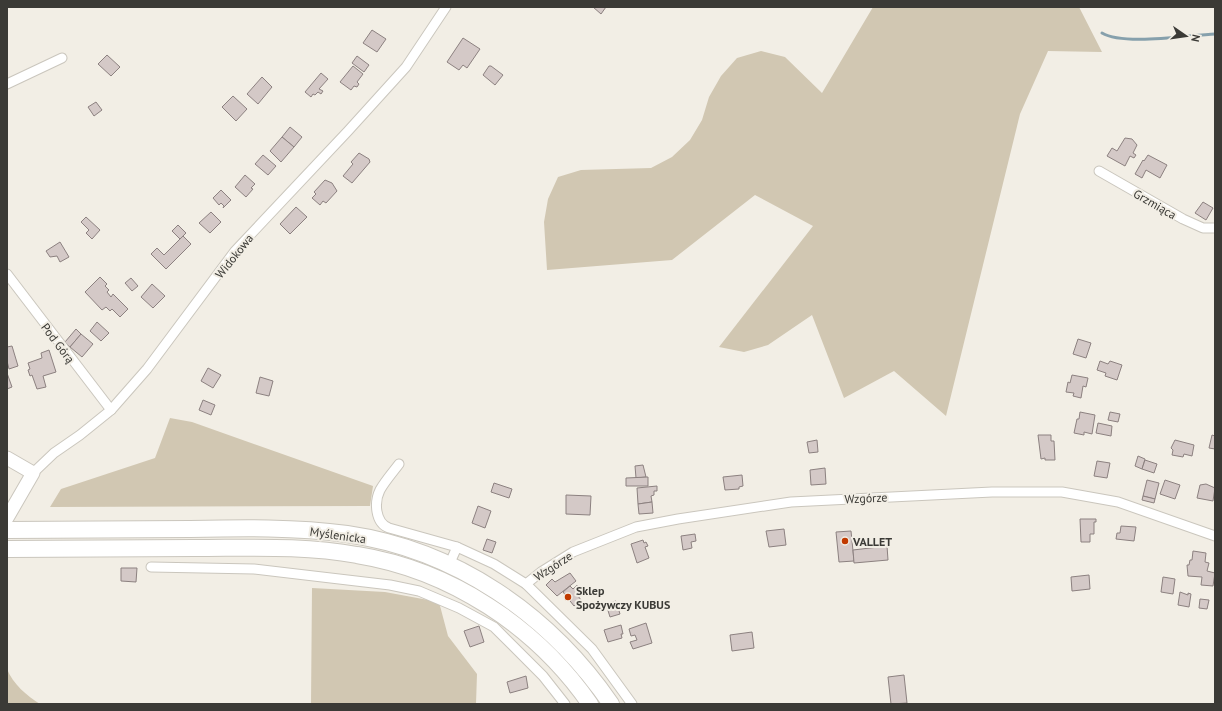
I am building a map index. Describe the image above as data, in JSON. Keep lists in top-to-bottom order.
{
  "streets": {
    "highway": ["Myślenicka"],
    "street": [
      "Grzmiąca",
      "Widokowa",
      "Pod Górą",
      "Wzgórze"
    ]
  },
  "crossings": [
    ["Widokowa", "Pod Górą"]
  ],
  "places": ["VALLET", "Sklep Spożywczy KUBUS"],
  "north": "right"
}
